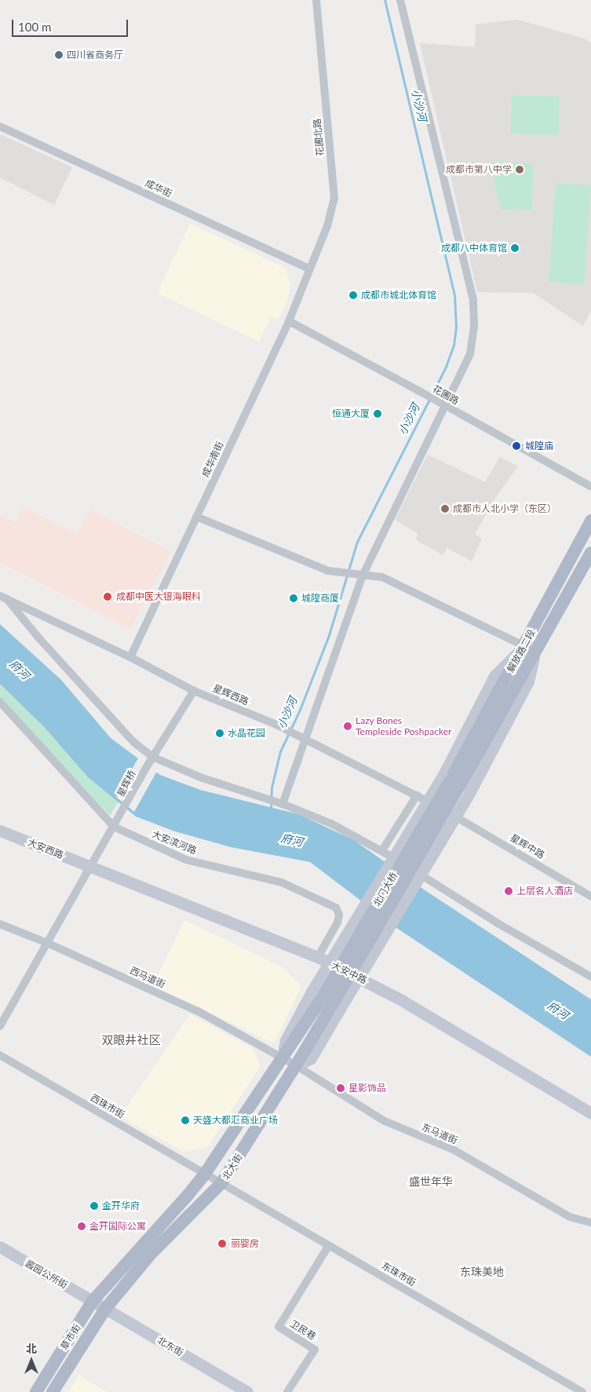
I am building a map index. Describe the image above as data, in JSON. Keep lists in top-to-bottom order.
{
  "streets": {
    "main road": [
      "解放路二段",
      "北门大桥",
      "北大街",
      "草市街"
    ],
    "street": [
      "花圃北路",
      "成华街",
      "花圃路",
      "成华南街",
      "星辉西路",
      "星辉桥",
      "大安滨河路",
      "星辉中路",
      "大安西路",
      "大安中路",
      "西马道街",
      "西珠市街",
      "东马道街",
      "酱园公所街",
      "东珠市街",
      "卫民巷",
      "北东街"
    ]
  },
  "crossings": [
    ["花圃北路", "成华街"],
    ["花圃北路", "成华南街"],
    ["成华街", "成华南街"],
    ["花圃路", "成华南街"],
    ["成华南街", "星辉西路"],
    ["解放路二段", "北门大桥"],
    ["星辉西路", "星辉桥"],
    ["星辉西路", "星辉中路"],
    ["星辉桥", "大安滨河路"],
    ["星辉桥", "大安西路"],
    ["星辉桥", "大安中路"],
    ["星辉桥", "西马道街"],
    ["大安滨河路", "大安中路"],
    ["大安西路", "大安中路"],
    ["北门大桥", "北大街"],
    ["西马道街", "东马道街"],
    ["西马道街", "北大街"],
    ["西珠市街", "北大街"],
    ["西珠市街", "东珠市街"],
    ["东马道街", "北大街"],
    ["北大街", "酱园公所街"],
    ["北大街", "东珠市街"],
    ["北大街", "草市街"],
    ["北大街", "北东街"],
    ["酱园公所街", "草市街"],
    ["酱园公所街", "北东街"],
    ["东珠市街", "卫民巷"],
    ["草市街", "北东街"]
  ],
  "districts": ["双眼井社区", "盛世年华", "东珠美地"],
  "water": ["小沙河", "府河"],
  "places": [
    "四川省商务厅",
    "成都市第八中学",
    "成都八中体育馆",
    "成都市城北体育馆",
    "恒通大厦",
    "城隍庙",
    "成都市人北小学（东区）",
    "成都中医大银海眼科",
    "城隍商厦",
    "Lazy Bones Templeside Poshpacker",
    "水晶花园",
    "上层名人酒店",
    "星影饰品",
    "天盛大都汇商业广场",
    "金开华府",
    "金开国际公寓",
    "丽婴房"
  ],
  "scale_bar": "100 m",
  "north": "top"
}
